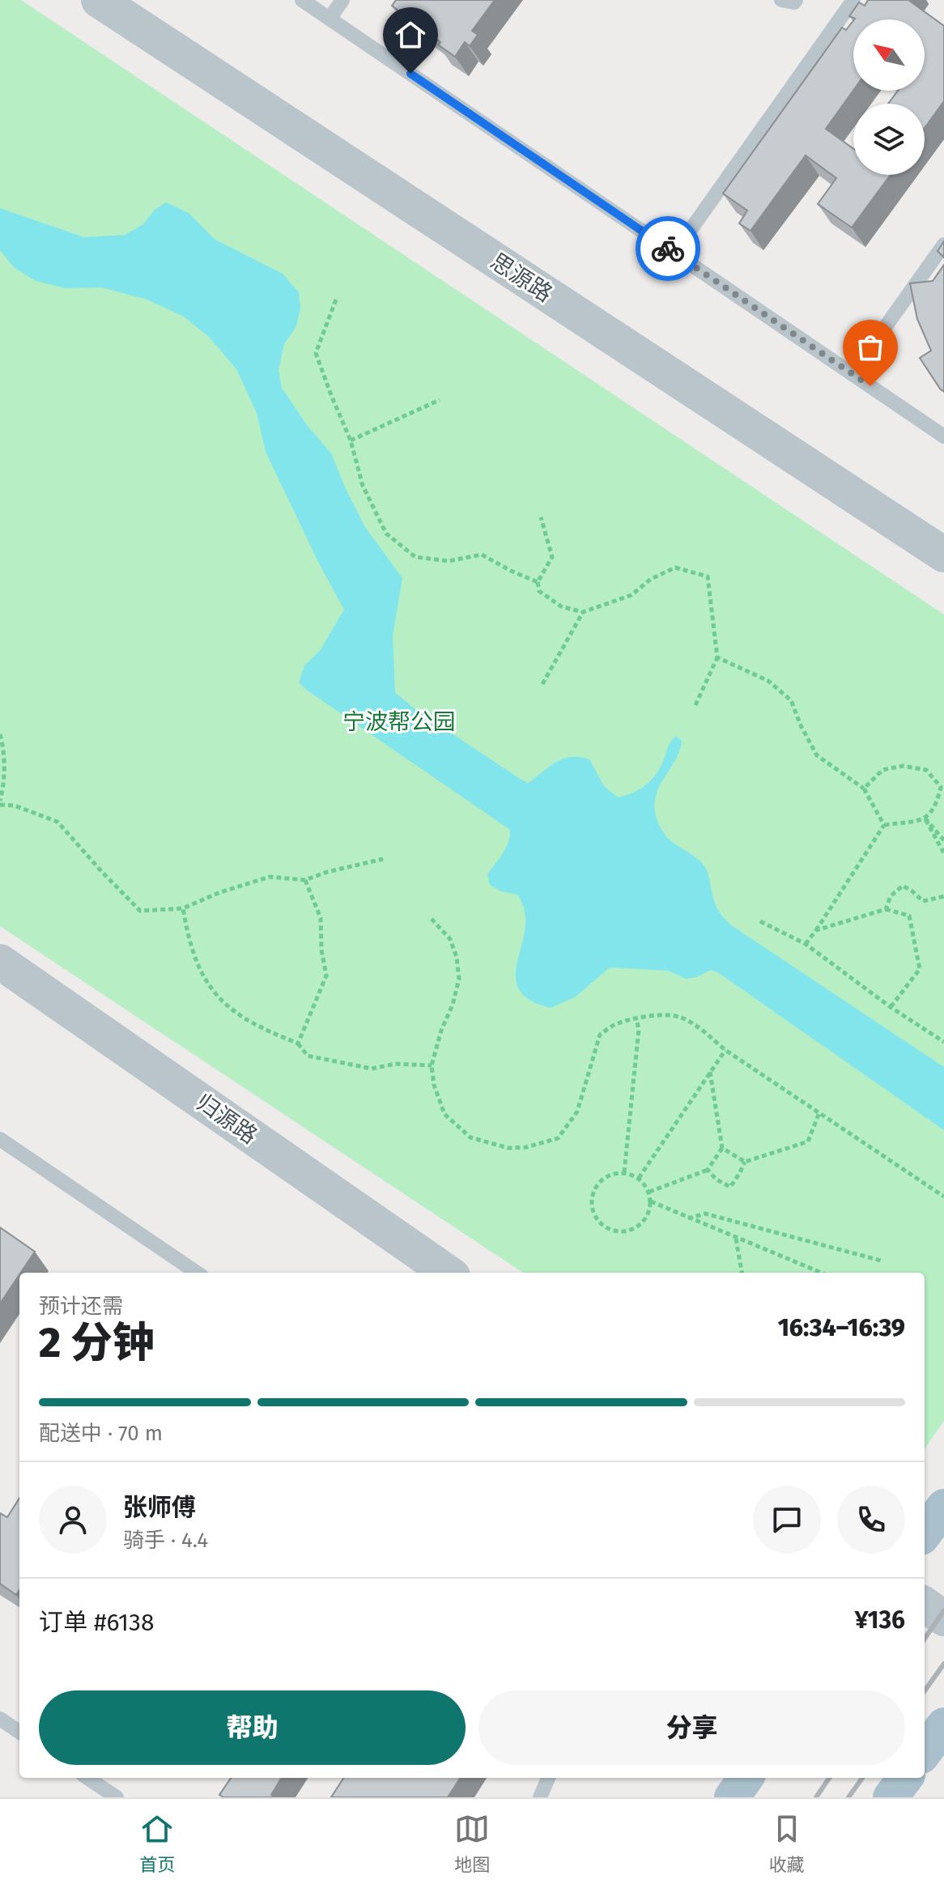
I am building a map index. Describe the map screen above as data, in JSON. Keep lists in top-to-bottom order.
{
  "streets": {
    "street": ["思源路", "归源路"]
  },
  "parks": ["宁波帮公园"],
  "north": "top left",
  "page": {
    "heading": ["2 分钟", "预计还需", "16:34–16:39"],
    "panel": [
      "张师傅",
      "骑手 · 4.4",
      "订单 #6138",
      "¥136"
    ],
    "bar": "配送中 · 70 m",
    "buttons": ["帮助", "分享"],
    "tabs": ["首页", "地图", "收藏"]
  }
}
